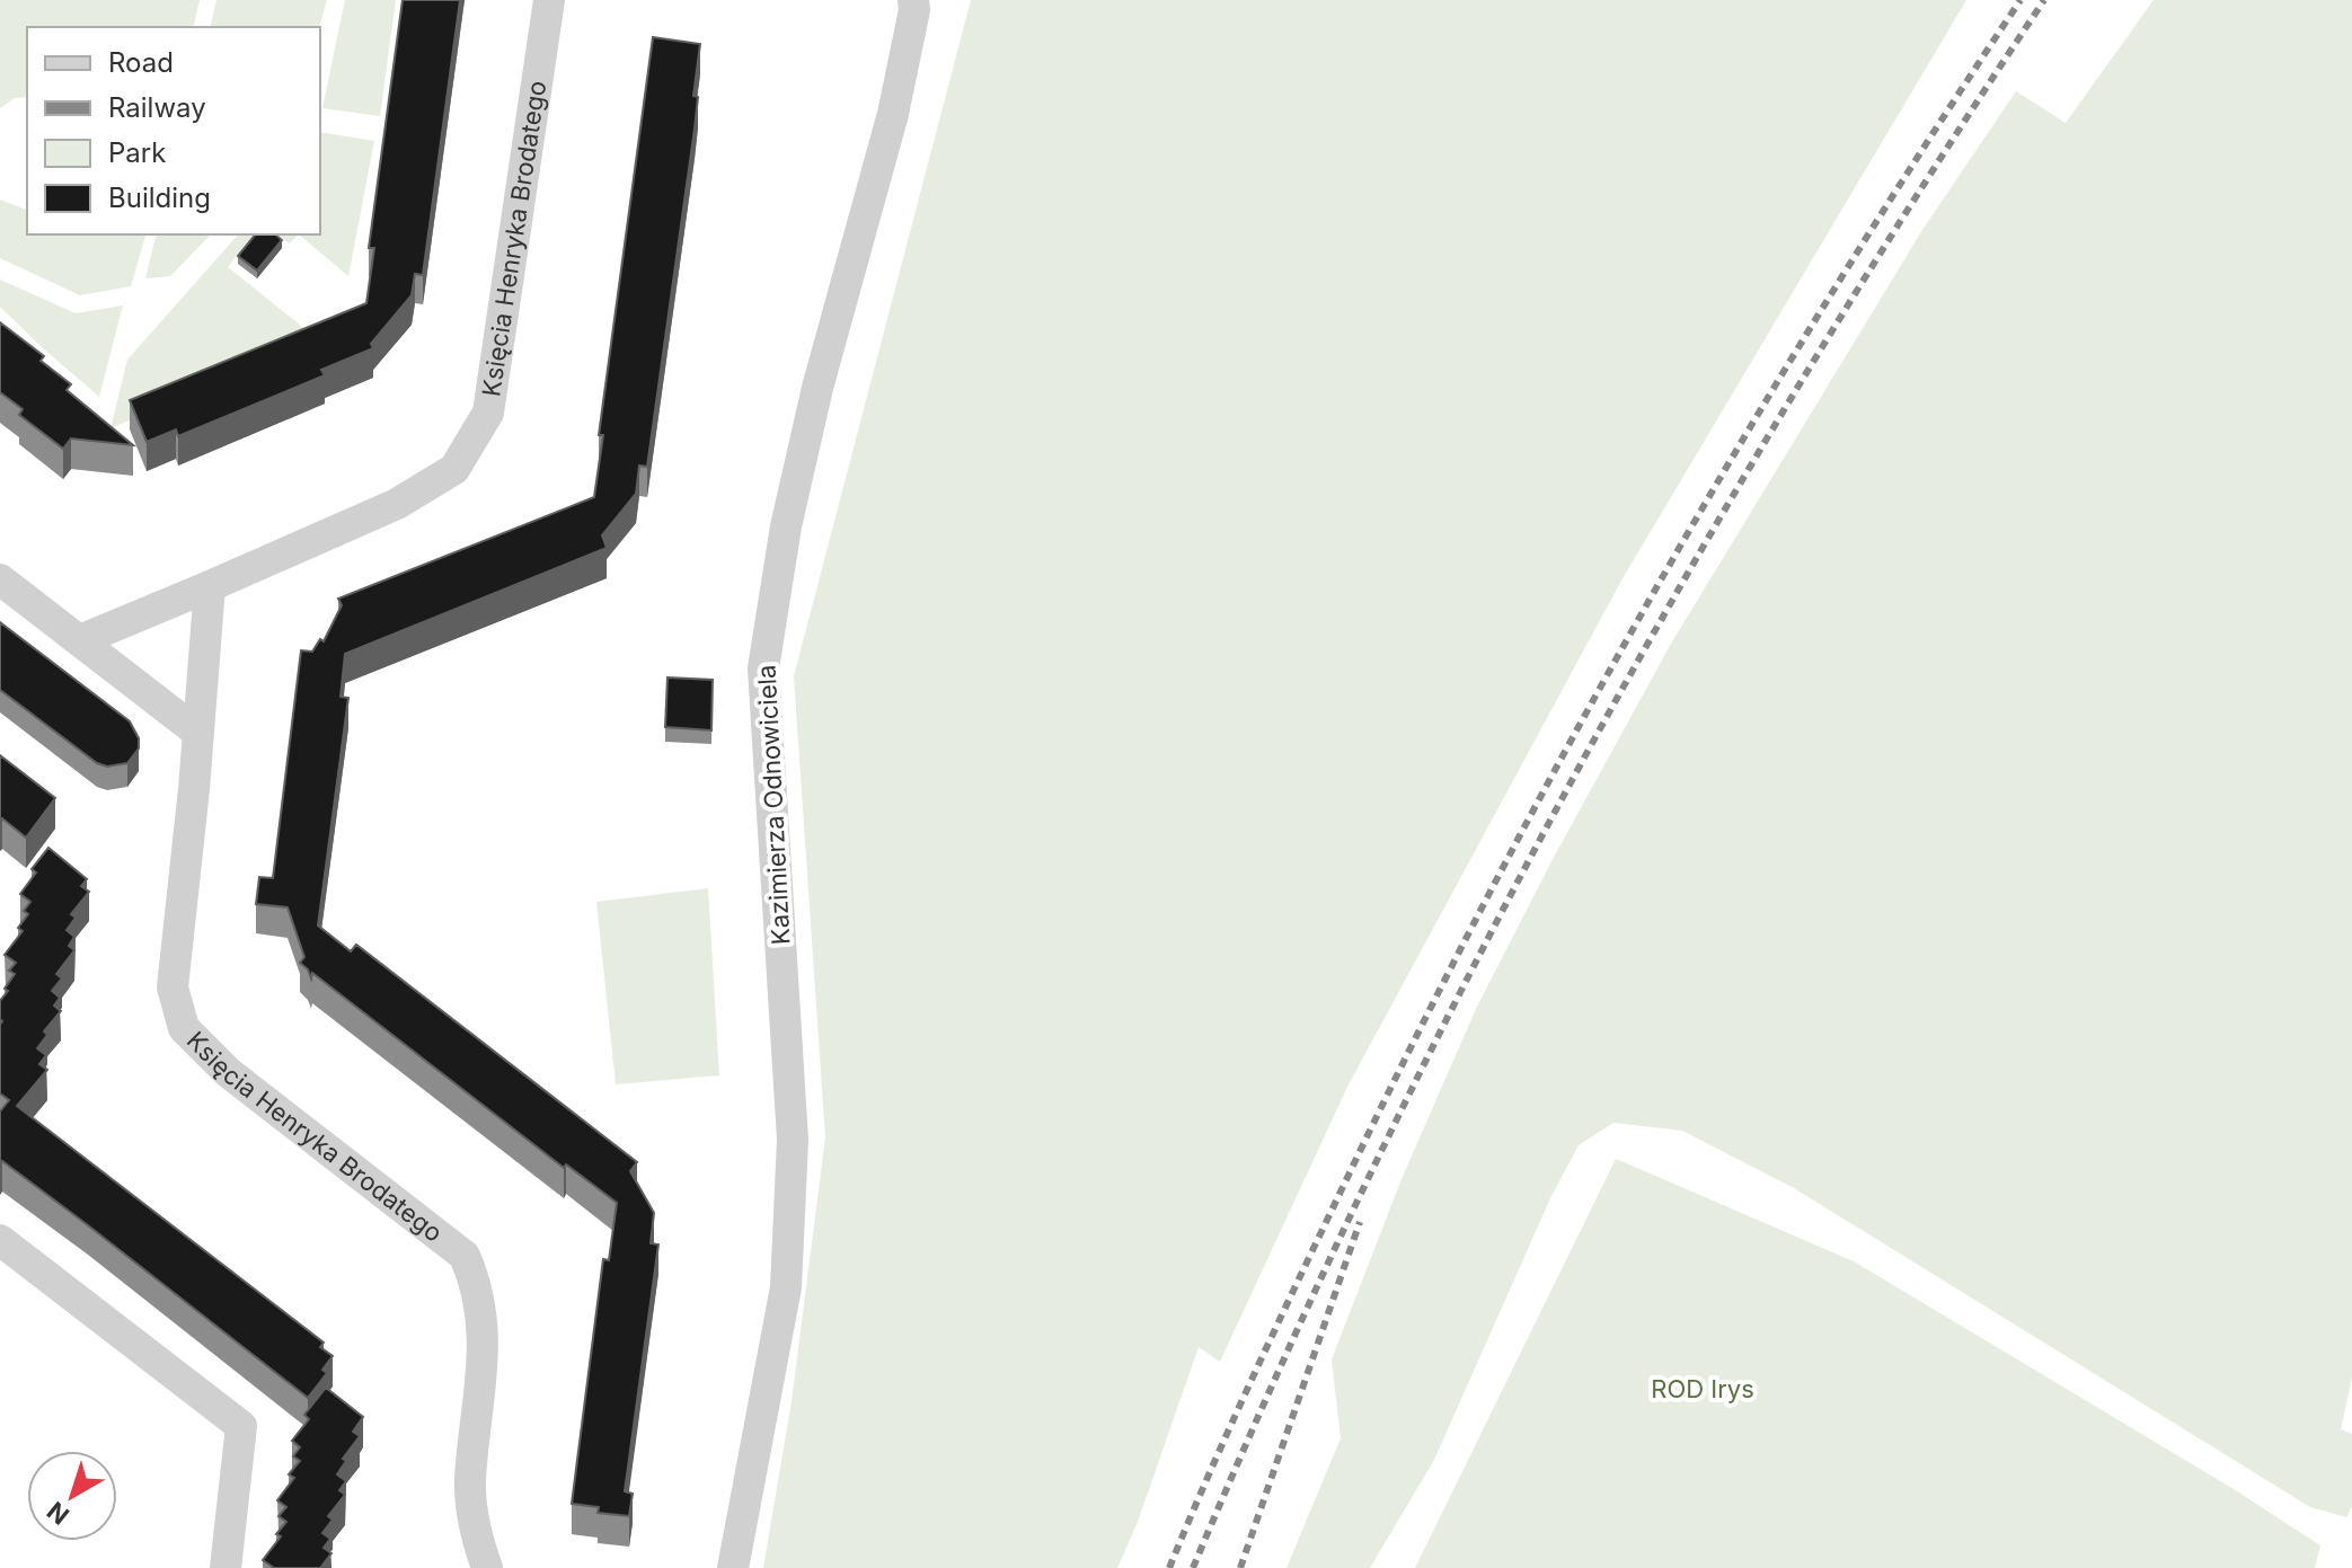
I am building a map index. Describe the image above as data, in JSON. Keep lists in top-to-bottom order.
{
  "streets": {
    "street": ["Księcia Henryka Brodatego", "Kazimierza Odnowiciela"]
  },
  "parks": ["ROD Irys"],
  "legend": [
    "Road",
    "Railway",
    "Park",
    "Building"
  ],
  "north": "bottom left"
}
